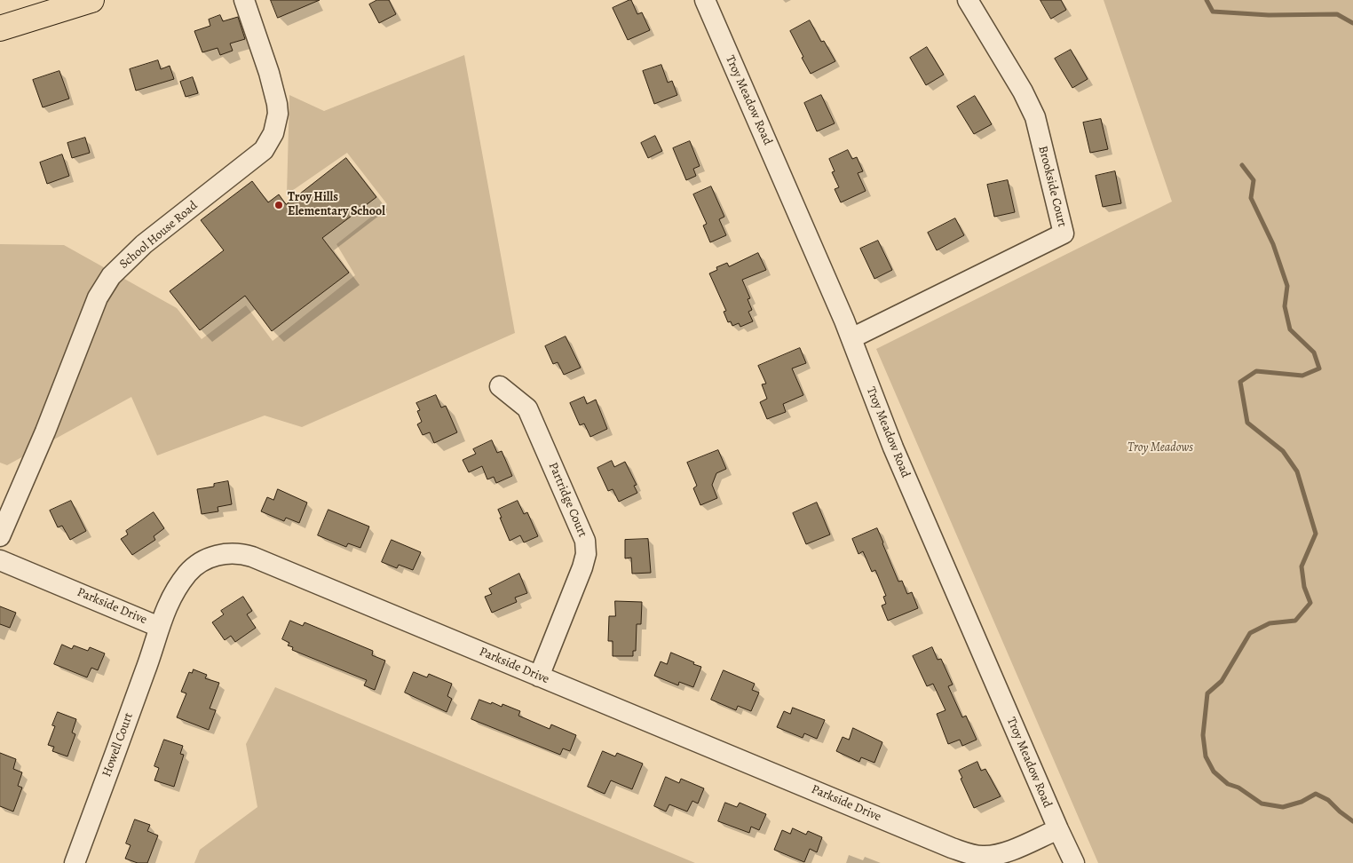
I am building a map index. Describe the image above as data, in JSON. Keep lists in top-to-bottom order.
{
  "streets": {
    "street": [
      "Troy Meadow Road",
      "Brookside Court",
      "School House Road",
      "Partridge Court",
      "Parkside Drive",
      "Howell Court"
    ]
  },
  "crossings": [
    ["Troy Meadow Road", "Brookside Court"],
    ["Troy Meadow Road", "Parkside Drive"],
    ["Partridge Court", "Parkside Drive"],
    ["Parkside Drive", "Howell Court"]
  ],
  "parks": ["Troy Meadows"],
  "places": ["Troy Hills Elementary School"]
}
